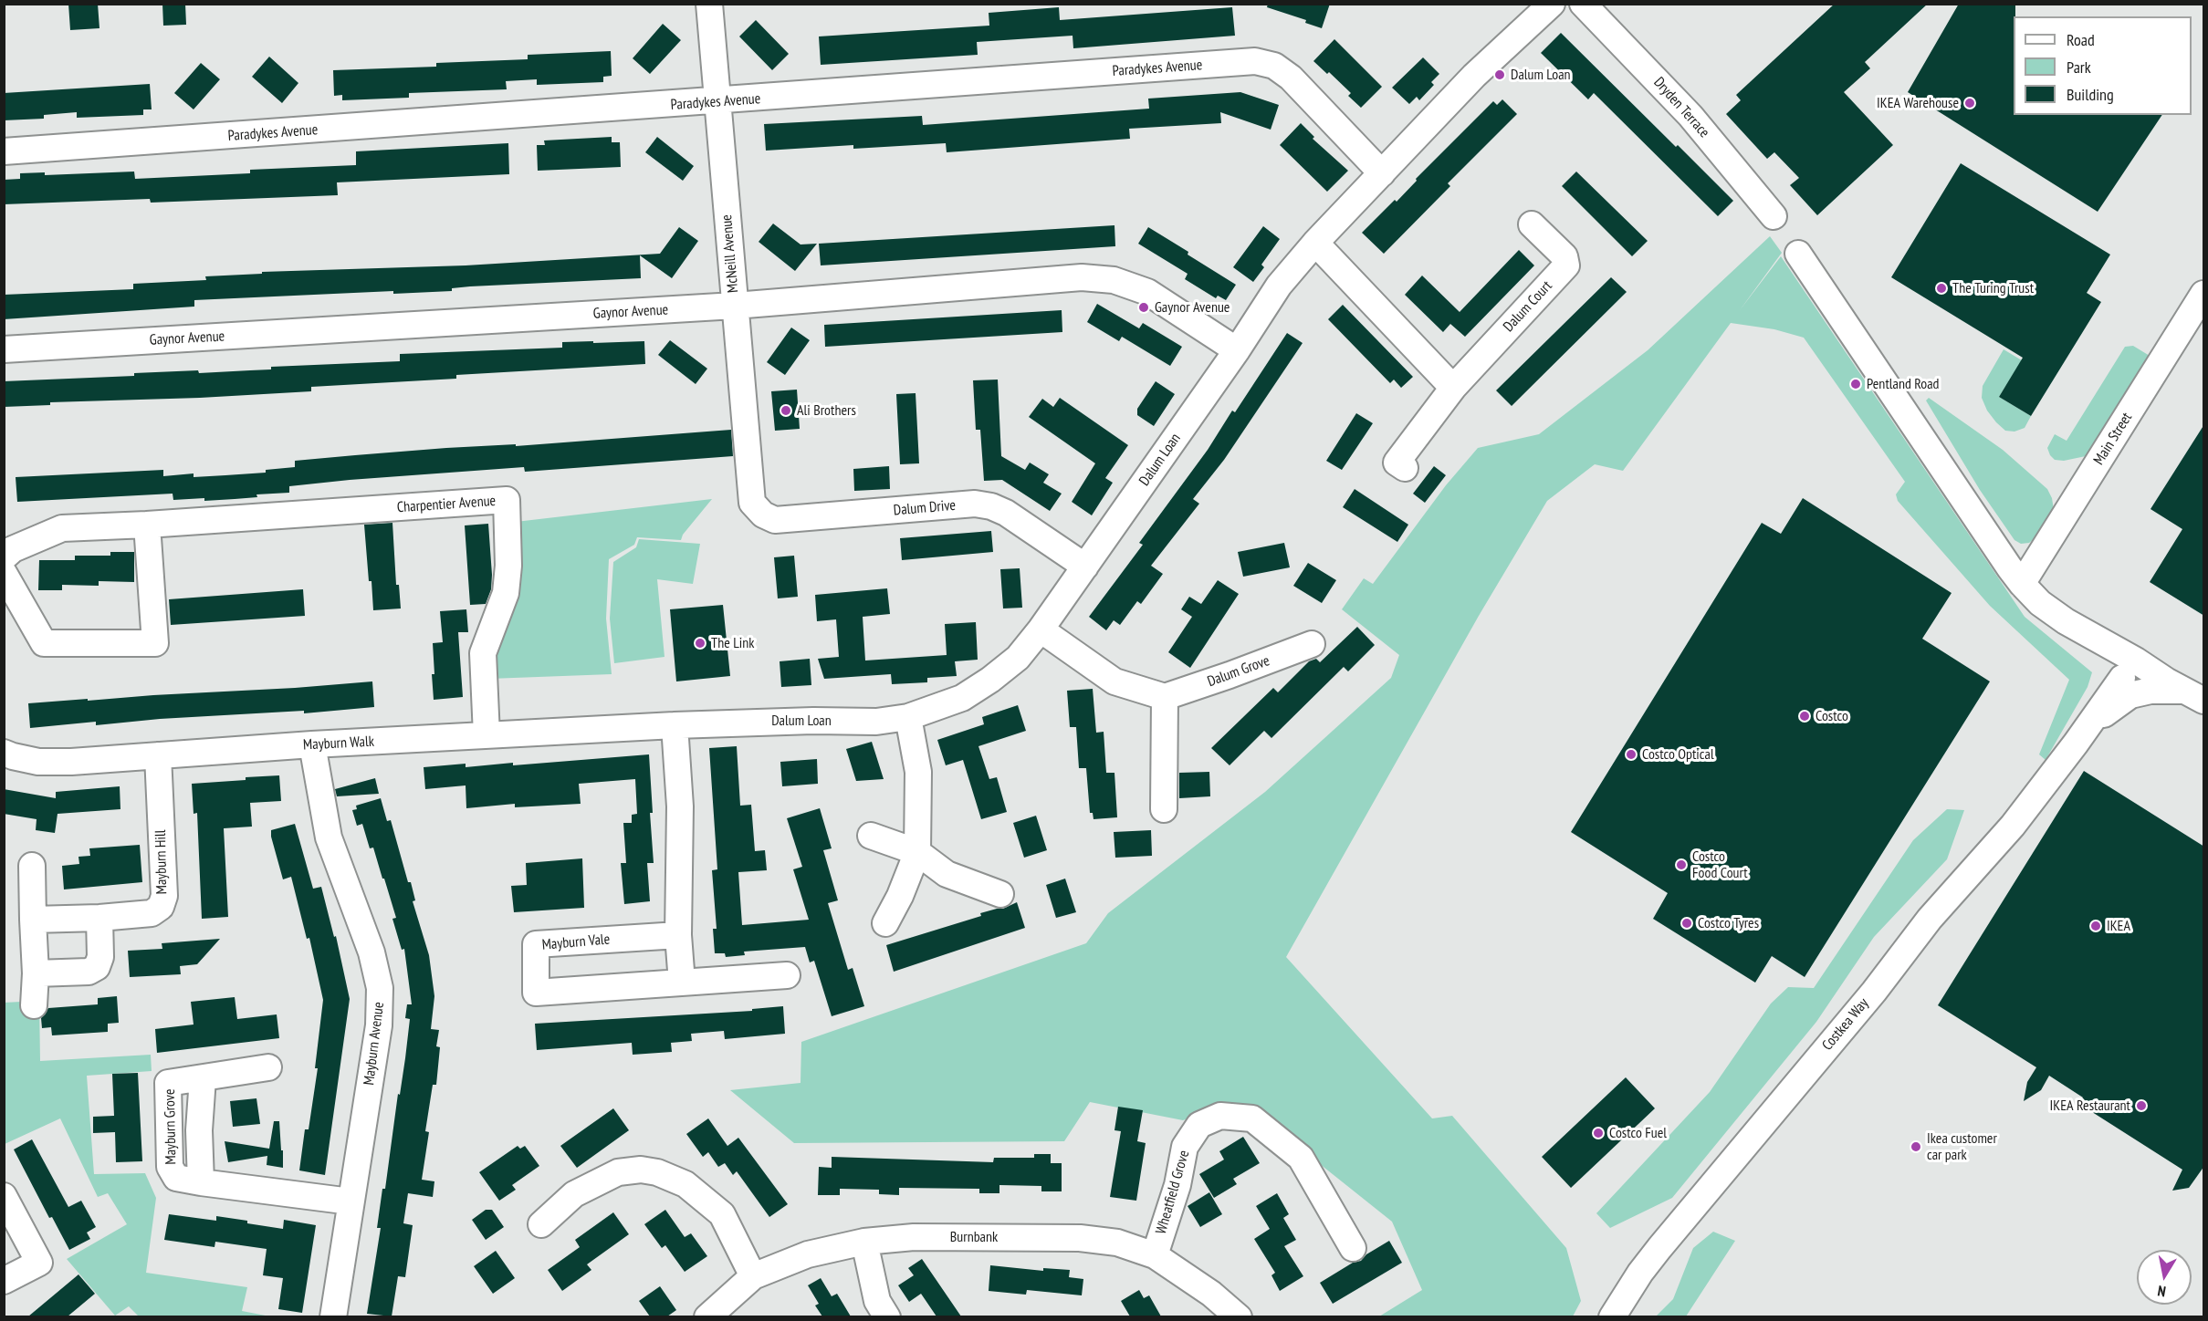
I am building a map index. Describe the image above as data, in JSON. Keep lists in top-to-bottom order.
{
  "streets": {
    "street": [
      "Paradykes Avenue",
      "Dryden Terrace",
      "McNeill Avenue",
      "Dalum Court",
      "Gaynor Avenue",
      "Main Street",
      "Dalum Loan",
      "Charpentier Avenue",
      "Dalum Drive",
      "Dalum Grove",
      "Mayburn Walk",
      "Mayburn Hill",
      "Mayburn Vale",
      "Costkea Way",
      "Mayburn Avenue",
      "Mayburn Grove",
      "Wheatfield Grove",
      "Burnbank"
    ]
  },
  "crossings": [
    ["Paradykes Avenue", "McNeill Avenue"],
    ["Paradykes Avenue", "Dalum Loan"],
    ["McNeill Avenue", "Gaynor Avenue"],
    ["McNeill Avenue", "Dalum Drive"],
    ["Gaynor Avenue", "Dalum Loan"],
    ["Dalum Loan", "Dalum Drive"],
    ["Dalum Loan", "Mayburn Walk"],
    ["Charpentier Avenue", "Mayburn Walk"],
    ["Mayburn Walk", "Mayburn Hill"],
    ["Mayburn Walk", "Mayburn Avenue"],
    ["Mayburn Avenue", "Mayburn Grove"],
    ["Wheatfield Grove", "Burnbank"]
  ],
  "places": [
    "Dalum Loan",
    "IKEA Warehouse",
    "The Turing Trust",
    "Gaynor Avenue",
    "Pentland Road",
    "Ali Brothers",
    "The Link",
    "Costco",
    "Costco Optical",
    "Costco Food Court",
    "Costco Tyres",
    "IKEA",
    "IKEA Restaurant",
    "Costco Fuel",
    "Ikea customer car park"
  ],
  "legend": ["Road", "Park", "Building"],
  "north": "bottom"
}
